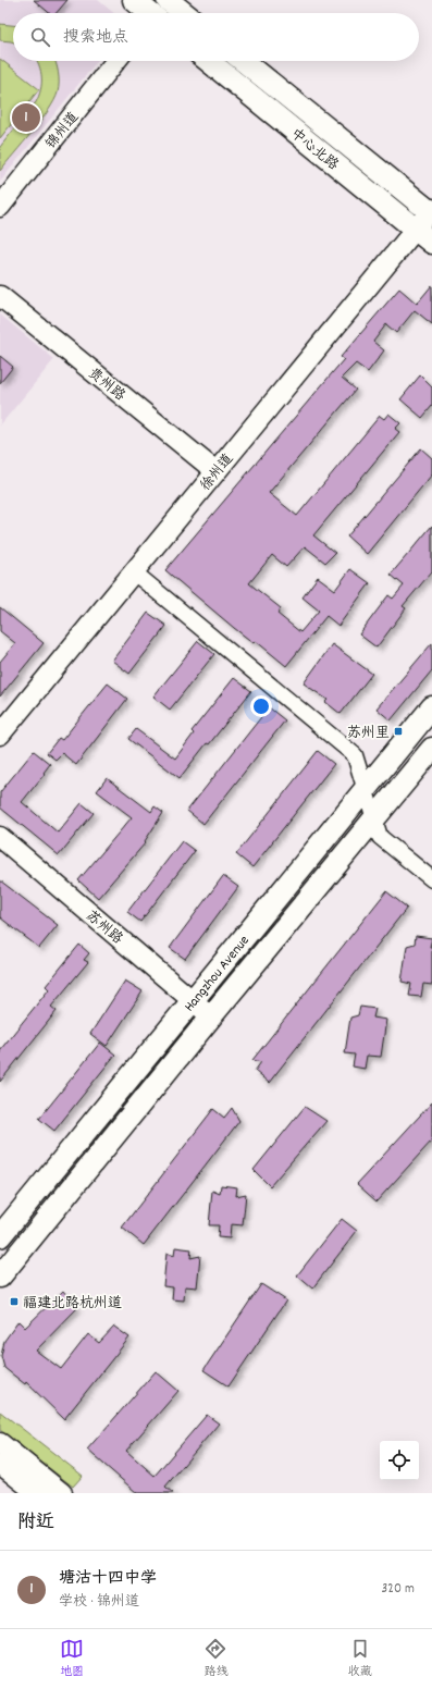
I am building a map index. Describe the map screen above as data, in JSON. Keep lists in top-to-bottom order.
{
  "streets": {
    "main road": ["中心北路", "Hangzhou Avenue"],
    "street": [
      "锦州道",
      "贵州路",
      "徐州道",
      "苏州路"
    ]
  },
  "crossings": [
    ["中心北路", "徐州道"],
    ["贵州路", "徐州道"],
    ["苏州路", "Hangzhou Avenue"]
  ],
  "places": {
    "transit": ["苏州里", "福建北路杭州道"]
  },
  "page": {
    "search": "搜索地点",
    "pins": "1",
    "heading": "附近",
    "list": [
      {
        "mark": "1",
        "name": "塘沽十四中学",
        "note": "学校 · 锦州道",
        "value": "320 m"
      }
    ],
    "nav": ["地图", "路线", "收藏"]
  }
}
